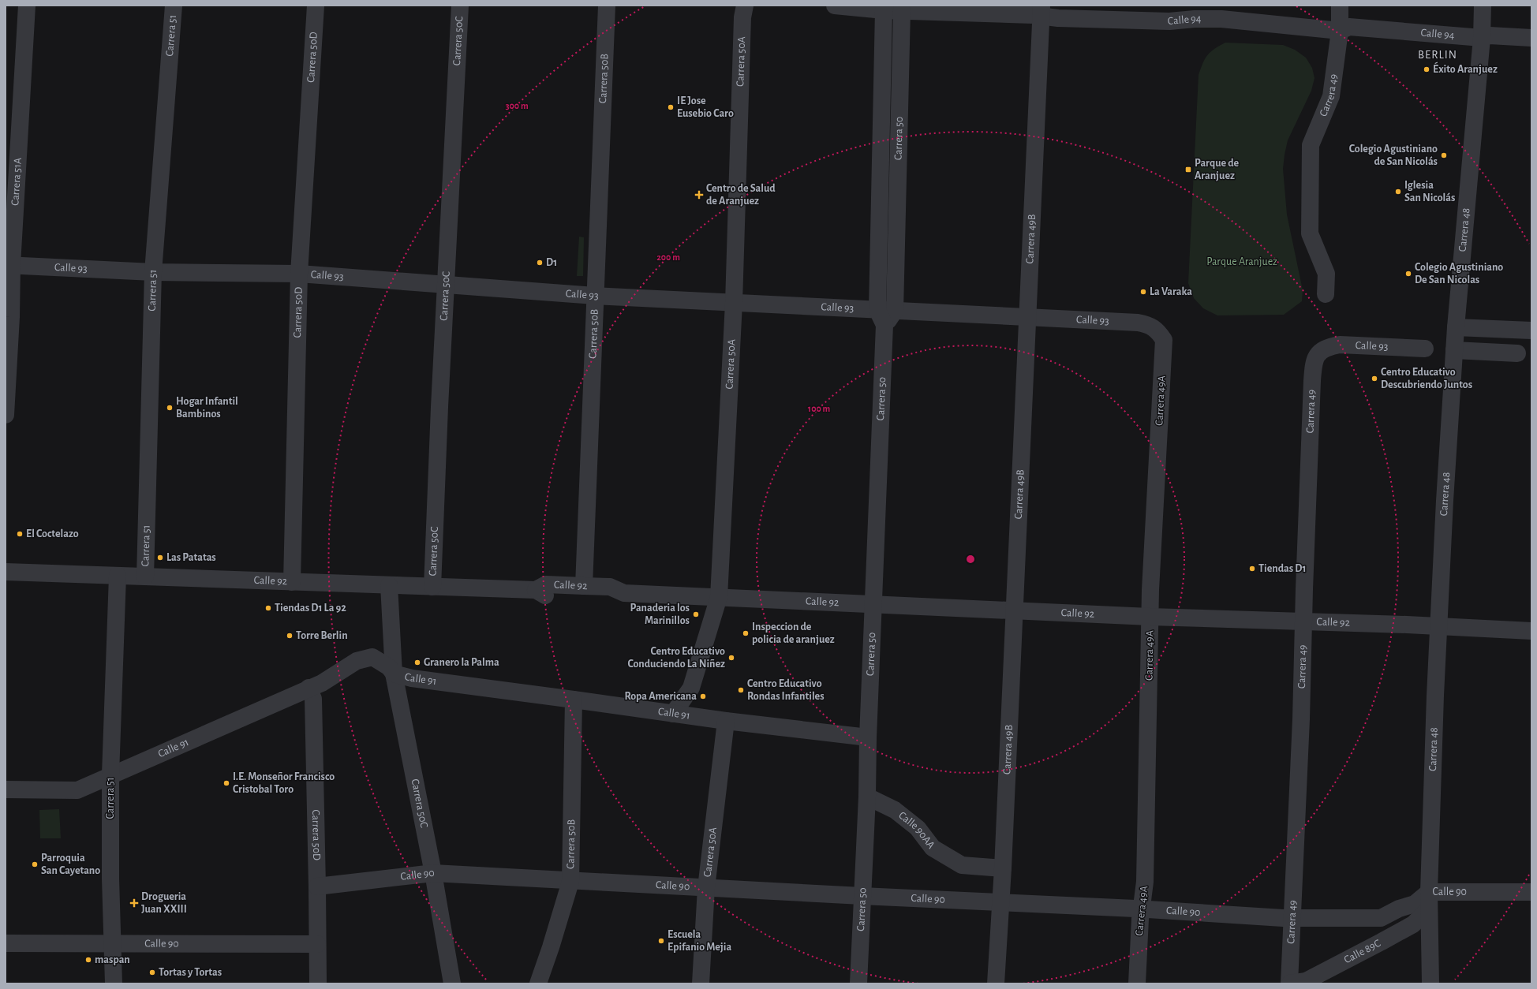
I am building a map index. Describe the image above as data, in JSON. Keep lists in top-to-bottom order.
{
  "streets": {
    "street": [
      "Calle 94",
      "Carrera 51",
      "Carrera 50C",
      "Carrera 50D",
      "Carrera 50A",
      "Carrera 50B",
      "Carrera 49",
      "Carrera 50",
      "Carrera 51A",
      "Carrera 48",
      "Carrera 49B",
      "Calle 93",
      "Carrera 49A",
      "Calle 92",
      "Calle 91",
      "Calle 90AA",
      "Calle 90",
      "Calle 89C"
    ]
  },
  "crossings": [
    ["Calle 94", "Carrera 49"],
    ["Calle 94", "Carrera 50"],
    ["Calle 94", "Carrera 48"],
    ["Calle 94", "Carrera 49B"],
    ["Carrera 51", "Calle 93"],
    ["Carrera 51", "Calle 92"],
    ["Carrera 51", "Calle 91"],
    ["Carrera 51", "Calle 90"],
    ["Carrera 50C", "Calle 93"],
    ["Carrera 50C", "Calle 92"],
    ["Carrera 50C", "Calle 91"],
    ["Carrera 50C", "Calle 90"],
    ["Carrera 50D", "Calle 93"],
    ["Carrera 50D", "Calle 92"],
    ["Carrera 50D", "Calle 91"],
    ["Carrera 50D", "Calle 90"],
    ["Carrera 50A", "Calle 93"],
    ["Carrera 50A", "Calle 92"],
    ["Carrera 50A", "Calle 91"],
    ["Carrera 50A", "Calle 90"],
    ["Carrera 50B", "Calle 93"],
    ["Carrera 50B", "Calle 92"],
    ["Carrera 50B", "Calle 91"],
    ["Carrera 50B", "Calle 90"],
    ["Carrera 49", "Calle 93"],
    ["Carrera 49", "Calle 92"],
    ["Carrera 49", "Calle 90"],
    ["Carrera 49", "Calle 89C"],
    ["Carrera 50", "Calle 93"],
    ["Carrera 50", "Calle 92"],
    ["Carrera 50", "Calle 91"],
    ["Carrera 50", "Calle 90AA"],
    ["Carrera 50", "Calle 90"],
    ["Carrera 51A", "Calle 93"],
    ["Carrera 48", "Calle 92"],
    ["Carrera 48", "Calle 90"],
    ["Carrera 48", "Calle 89C"],
    ["Carrera 49B", "Calle 93"],
    ["Carrera 49B", "Calle 92"],
    ["Carrera 49B", "Calle 90AA"],
    ["Carrera 49B", "Calle 90"],
    ["Calle 93", "Carrera 49A"],
    ["Carrera 49A", "Calle 92"],
    ["Carrera 49A", "Calle 90"],
    ["Calle 90", "Calle 89C"]
  ],
  "districts": ["BERLIN"],
  "parks": ["Parque Aranjuez"],
  "places": {
    "other": [
      "Éxito Aranjuez",
      "IE Jose Eusebio Caro",
      "Colegio Agustiniano de San Nicolás",
      "Iglesia San Nicolás",
      "D1",
      "Colegio Agustiniano De San Nicolas",
      "La Varaka",
      "Centro Educativo Descubriendo Juntos",
      "Hogar Infantil Bambinos",
      "El Coctelazo",
      "Las Patatas",
      "Tiendas D1",
      "Tiendas D1 La 92",
      "Panaderia los Marinillos",
      "Inspeccion de policia de aranjuez",
      "Torre Berlin",
      "Centro Educativo Conduciendo La Niñez",
      "Granero la Palma",
      "Centro Educativo Rondas Infantiles",
      "Ropa Americana",
      "I.E. Monseñor Francisco Cristobal Toro",
      "Parroquia San Cayetano",
      "Escuela Epifanio Mejia",
      "maspan",
      "Tortas y Tortas"
    ],
    "transit": ["Parque de Aranjuez"],
    "health": ["Centro de Salud de Aranjuez", "Drogueria Juan XXIII"]
  },
  "rings": ["300 m", "200 m", "100 m"]
}
